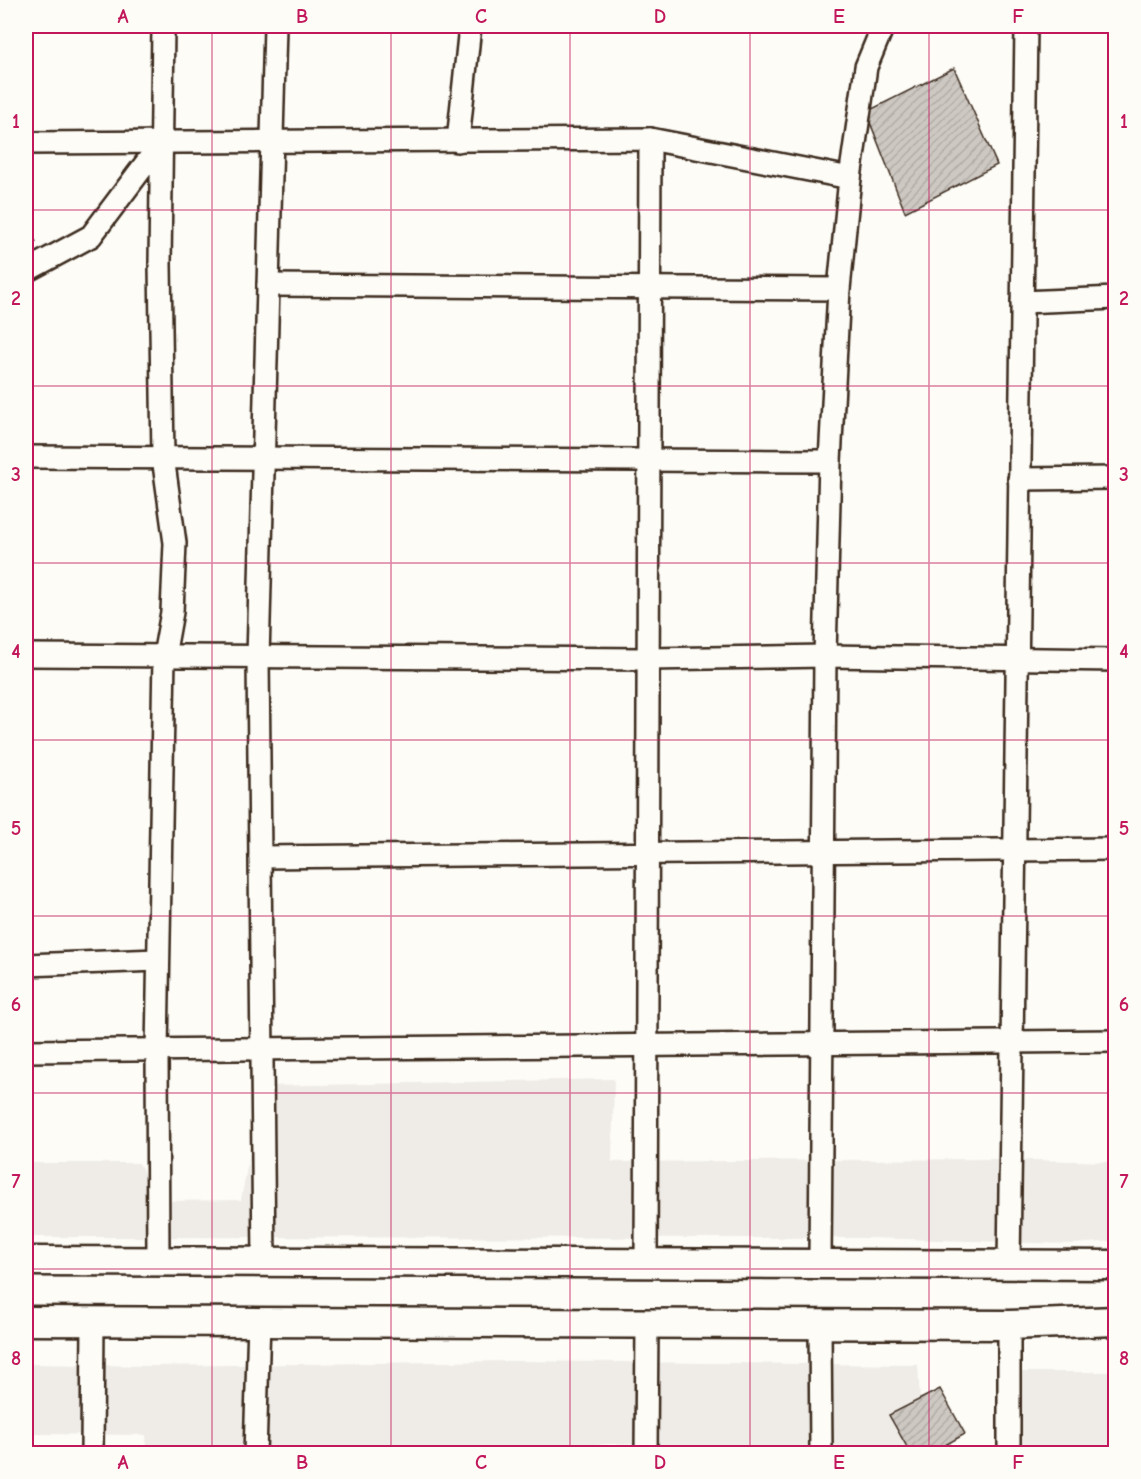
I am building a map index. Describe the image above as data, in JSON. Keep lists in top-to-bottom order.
{
  "grid": {
    "columns": [
      "A",
      "B",
      "C",
      "D",
      "E",
      "F"
    ],
    "rows": [
      "1",
      "2",
      "3",
      "4",
      "5",
      "6",
      "7",
      "8"
    ]
  }
}
